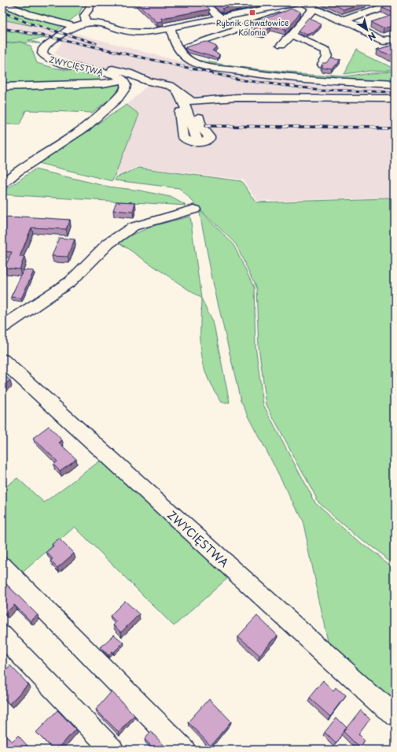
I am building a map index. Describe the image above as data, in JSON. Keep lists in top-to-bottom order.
{
  "streets": {
    "street": ["ZWYCIĘSTWA"]
  },
  "places": {
    "transit": ["Rybnik Chwałowice Kolonia"]
  },
  "north": "bottom right"
}
